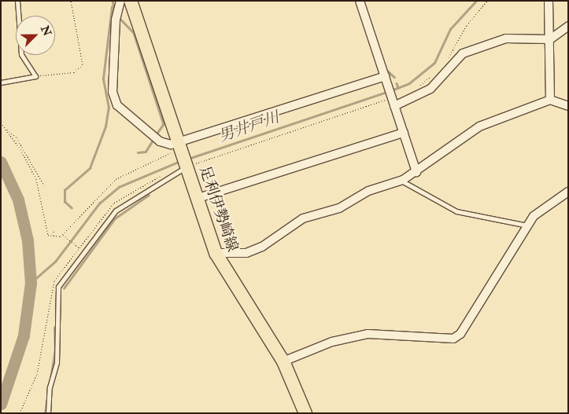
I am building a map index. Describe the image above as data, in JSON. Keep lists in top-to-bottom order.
{
  "streets": {
    "main road": ["足利伊勢崎線"]
  },
  "water": ["男井戸川"],
  "north": "top right"
}
